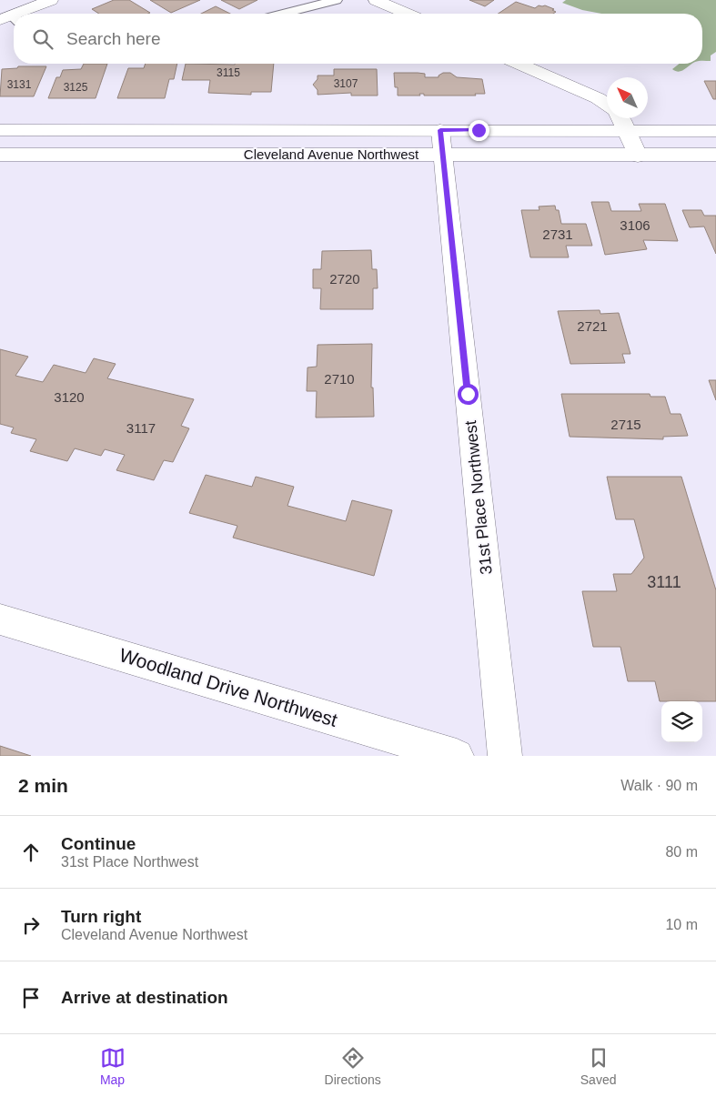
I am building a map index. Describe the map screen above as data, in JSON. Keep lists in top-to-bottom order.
{
  "streets": {
    "main road": ["Cleveland Avenue Northwest", "31st Place Northwest", "Woodland Drive Northwest"]
  },
  "crossings": [
    ["Cleveland Avenue Northwest", "31st Place Northwest"]
  ],
  "house_numbers": [
    "3115",
    "3107",
    "3131",
    "3125",
    "3106",
    "2731",
    "2720",
    "2721",
    "2710",
    "3120",
    "2715",
    "3117",
    "3111"
  ],
  "north": "top left",
  "page": {
    "search": "Search here",
    "heading": ["2 min", "Walk · 90 m"],
    "list": [
      ["Continue", "31st Place Northwest", "80 m"],
      ["Turn right", "Cleveland Avenue Northwest", "10 m"],
      "Arrive at destination"
    ],
    "nav": ["Map", "Directions", "Saved"]
  }
}
